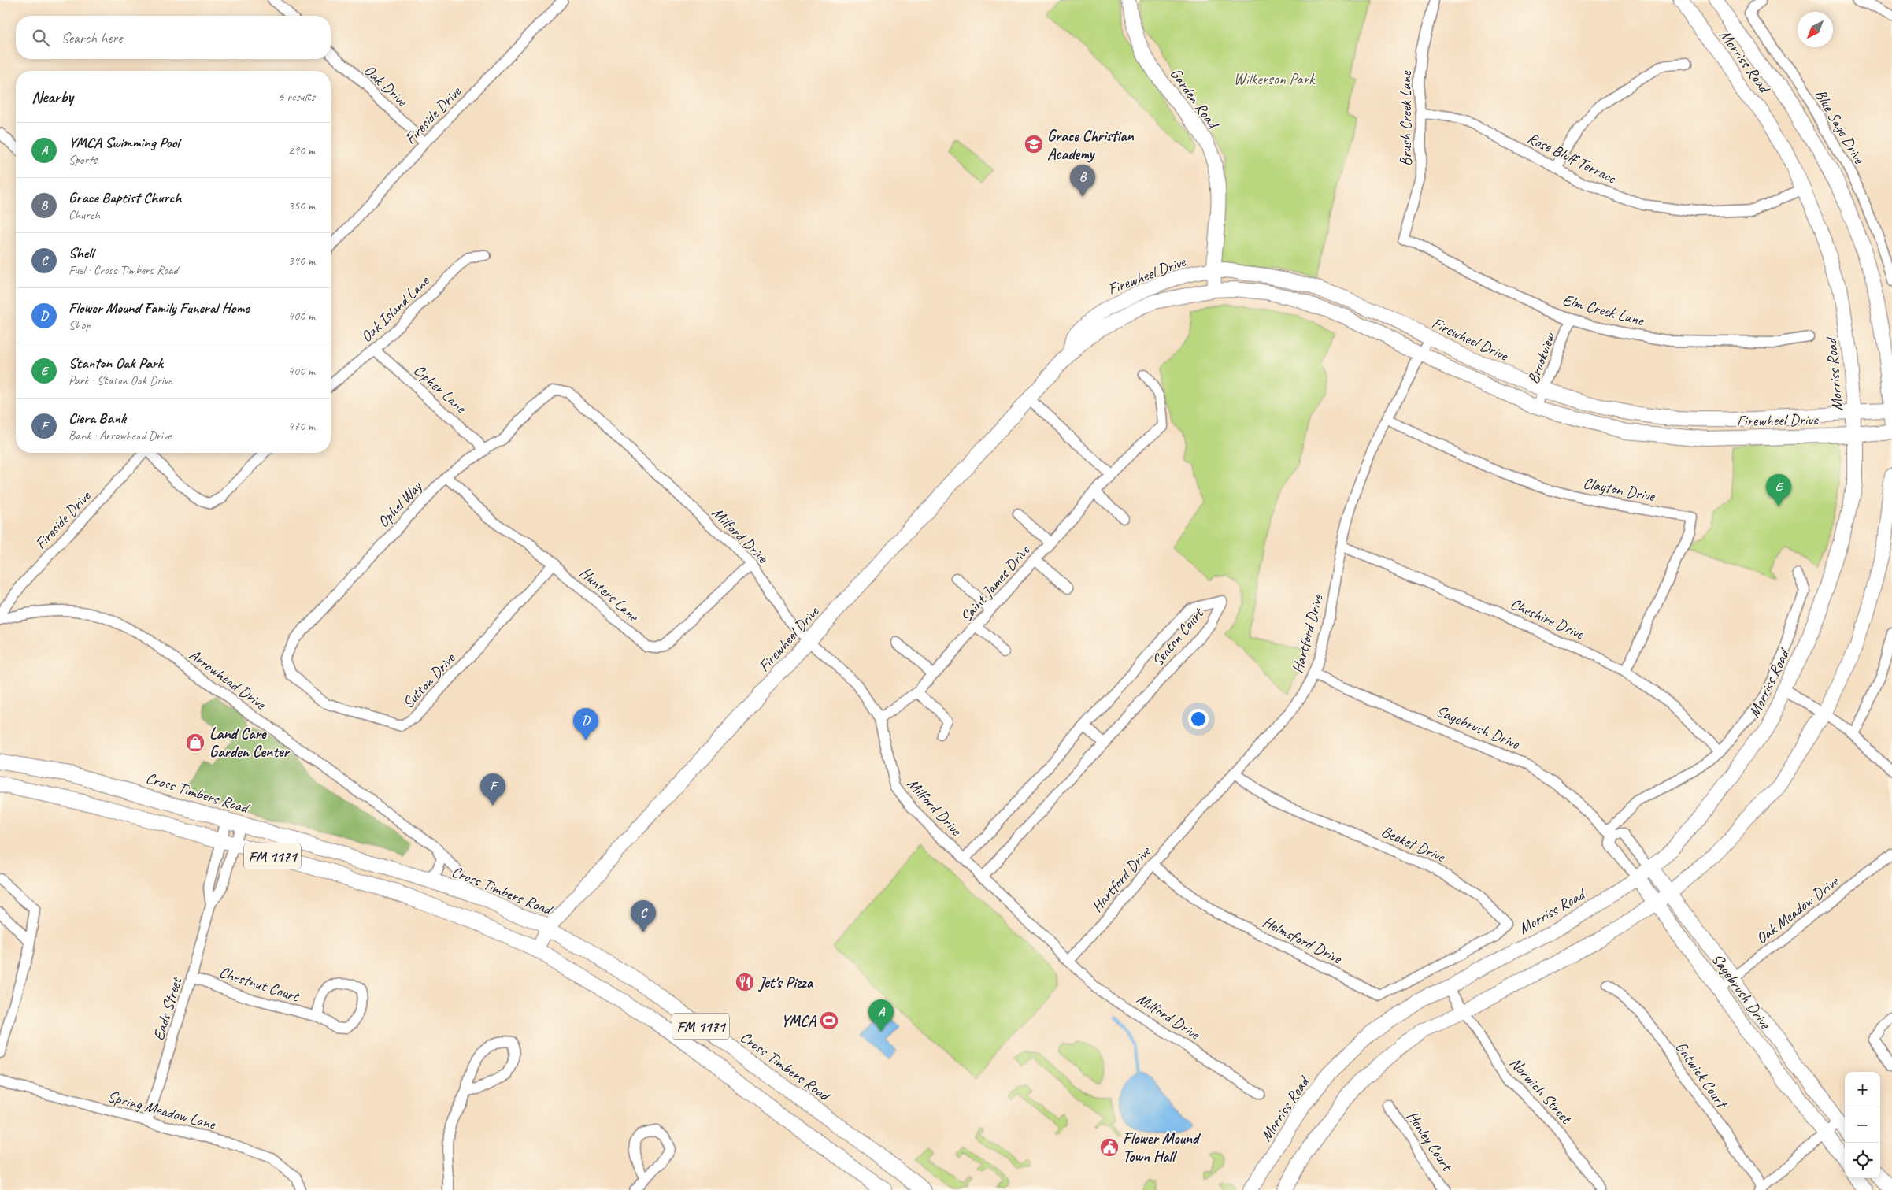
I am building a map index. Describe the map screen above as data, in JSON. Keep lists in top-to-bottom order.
{
  "streets": {
    "main road": ["Cross Timbers Road", "FM 1171"],
    "street": [
      "Morriss Road",
      "Oak Drive",
      "Garden Road",
      "Fireside Drive",
      "Brush Creek Lane",
      "Blue Sage Drive",
      "Rose Bluff Terrace",
      "Firewheel Drive",
      "Oak Island Lane",
      "Elm Creek Lane",
      "Brookview",
      "Cipher Lane",
      "Clayton Drive",
      "Ophel Way",
      "Milford Drive",
      "Saint James Drive",
      "Hunters Lane",
      "Cheshire Drive",
      "Hartford Drive",
      "Seaton Court",
      "Arrowhead Drive",
      "Sutton Drive",
      "Sagebrush Drive",
      "Becket Drive",
      "Oak Meadow Drive",
      "Helmsford Drive",
      "Chestnut Court",
      "Eads Street",
      "Gatwick Court",
      "Norwich Street",
      "Spring Meadow Lane",
      "Henley Court"
    ]
  },
  "crossings": [
    ["Morriss Road", "Rose Bluff Terrace"],
    ["Morriss Road", "Firewheel Drive"],
    ["Morriss Road", "Sagebrush Drive"],
    ["Morriss Road", "Norwich Street"],
    ["Oak Drive", "Fireside Drive"],
    ["Garden Road", "Firewheel Drive"],
    ["Brush Creek Lane", "Rose Bluff Terrace"],
    ["Brush Creek Lane", "Elm Creek Lane"],
    ["Firewheel Drive", "Brookview"],
    ["Firewheel Drive", "Milford Drive"],
    ["Firewheel Drive", "Hartford Drive"],
    ["Firewheel Drive", "Cross Timbers Road"],
    ["Firewheel Drive", "FM 1171"],
    ["Oak Island Lane", "Cipher Lane"],
    ["Elm Creek Lane", "Brookview"],
    ["Cipher Lane", "Ophel Way"],
    ["Clayton Drive", "Cheshire Drive"],
    ["Clayton Drive", "Hartford Drive"],
    ["Ophel Way", "Milford Drive"],
    ["Ophel Way", "Hunters Lane"],
    ["Ophel Way", "Sutton Drive"],
    ["Milford Drive", "Saint James Drive"],
    ["Milford Drive", "Hunters Lane"],
    ["Milford Drive", "Hartford Drive"],
    ["Milford Drive", "Seaton Court"],
    ["Hunters Lane", "Sutton Drive"],
    ["Cheshire Drive", "Hartford Drive"],
    ["Hartford Drive", "Sagebrush Drive"],
    ["Hartford Drive", "Becket Drive"],
    ["Hartford Drive", "Helmsford Drive"],
    ["Arrowhead Drive", "Cross Timbers Road"],
    ["Sagebrush Drive", "Oak Meadow Drive"],
    ["Cross Timbers Road", "Eads Street"],
    ["Becket Drive", "Helmsford Drive"],
    ["FM 1171", "Eads Street"],
    ["Chestnut Court", "Eads Street"],
    ["Eads Street", "Spring Meadow Lane"]
  ],
  "parks": ["Wilkerson Park"],
  "places": {
    "school or university": ["Grace Christian Academy"],
    "shop": ["Land Care Garden Center"],
    "restaurant": ["Jet's Pizza"],
    "sports": ["YMCA"],
    "public building": ["Flower Mound Town Hall"]
  },
  "north": "bottom left",
  "page": {
    "search": "Search here",
    "heading": ["Nearby", "6 results"],
    "list": [
      {
        "mark": "A",
        "name": "YMCA Swimming Pool",
        "note": "Sports",
        "value": "290 m"
      },
      {
        "mark": "B",
        "name": "Grace Baptist Church",
        "note": "Church",
        "value": "350 m"
      },
      {
        "mark": "C",
        "name": "Shell",
        "note": "Fuel · Cross Timbers Road",
        "value": "390 m"
      },
      {
        "mark": "D",
        "name": "Flower Mound Family Funeral Home",
        "note": "Shop",
        "value": "400 m"
      },
      {
        "mark": "E",
        "name": "Stanton Oak Park",
        "note": "Park · Staton Oak Drive",
        "value": "400 m"
      },
      {
        "mark": "F",
        "name": "Ciera Bank",
        "note": "Bank · Arrowhead Drive",
        "value": "470 m"
      }
    ],
    "pins": [
      "B",
      "E",
      "D",
      "F",
      "C",
      "A"
    ],
    "map_buttons": ["+", "−"]
  }
}
